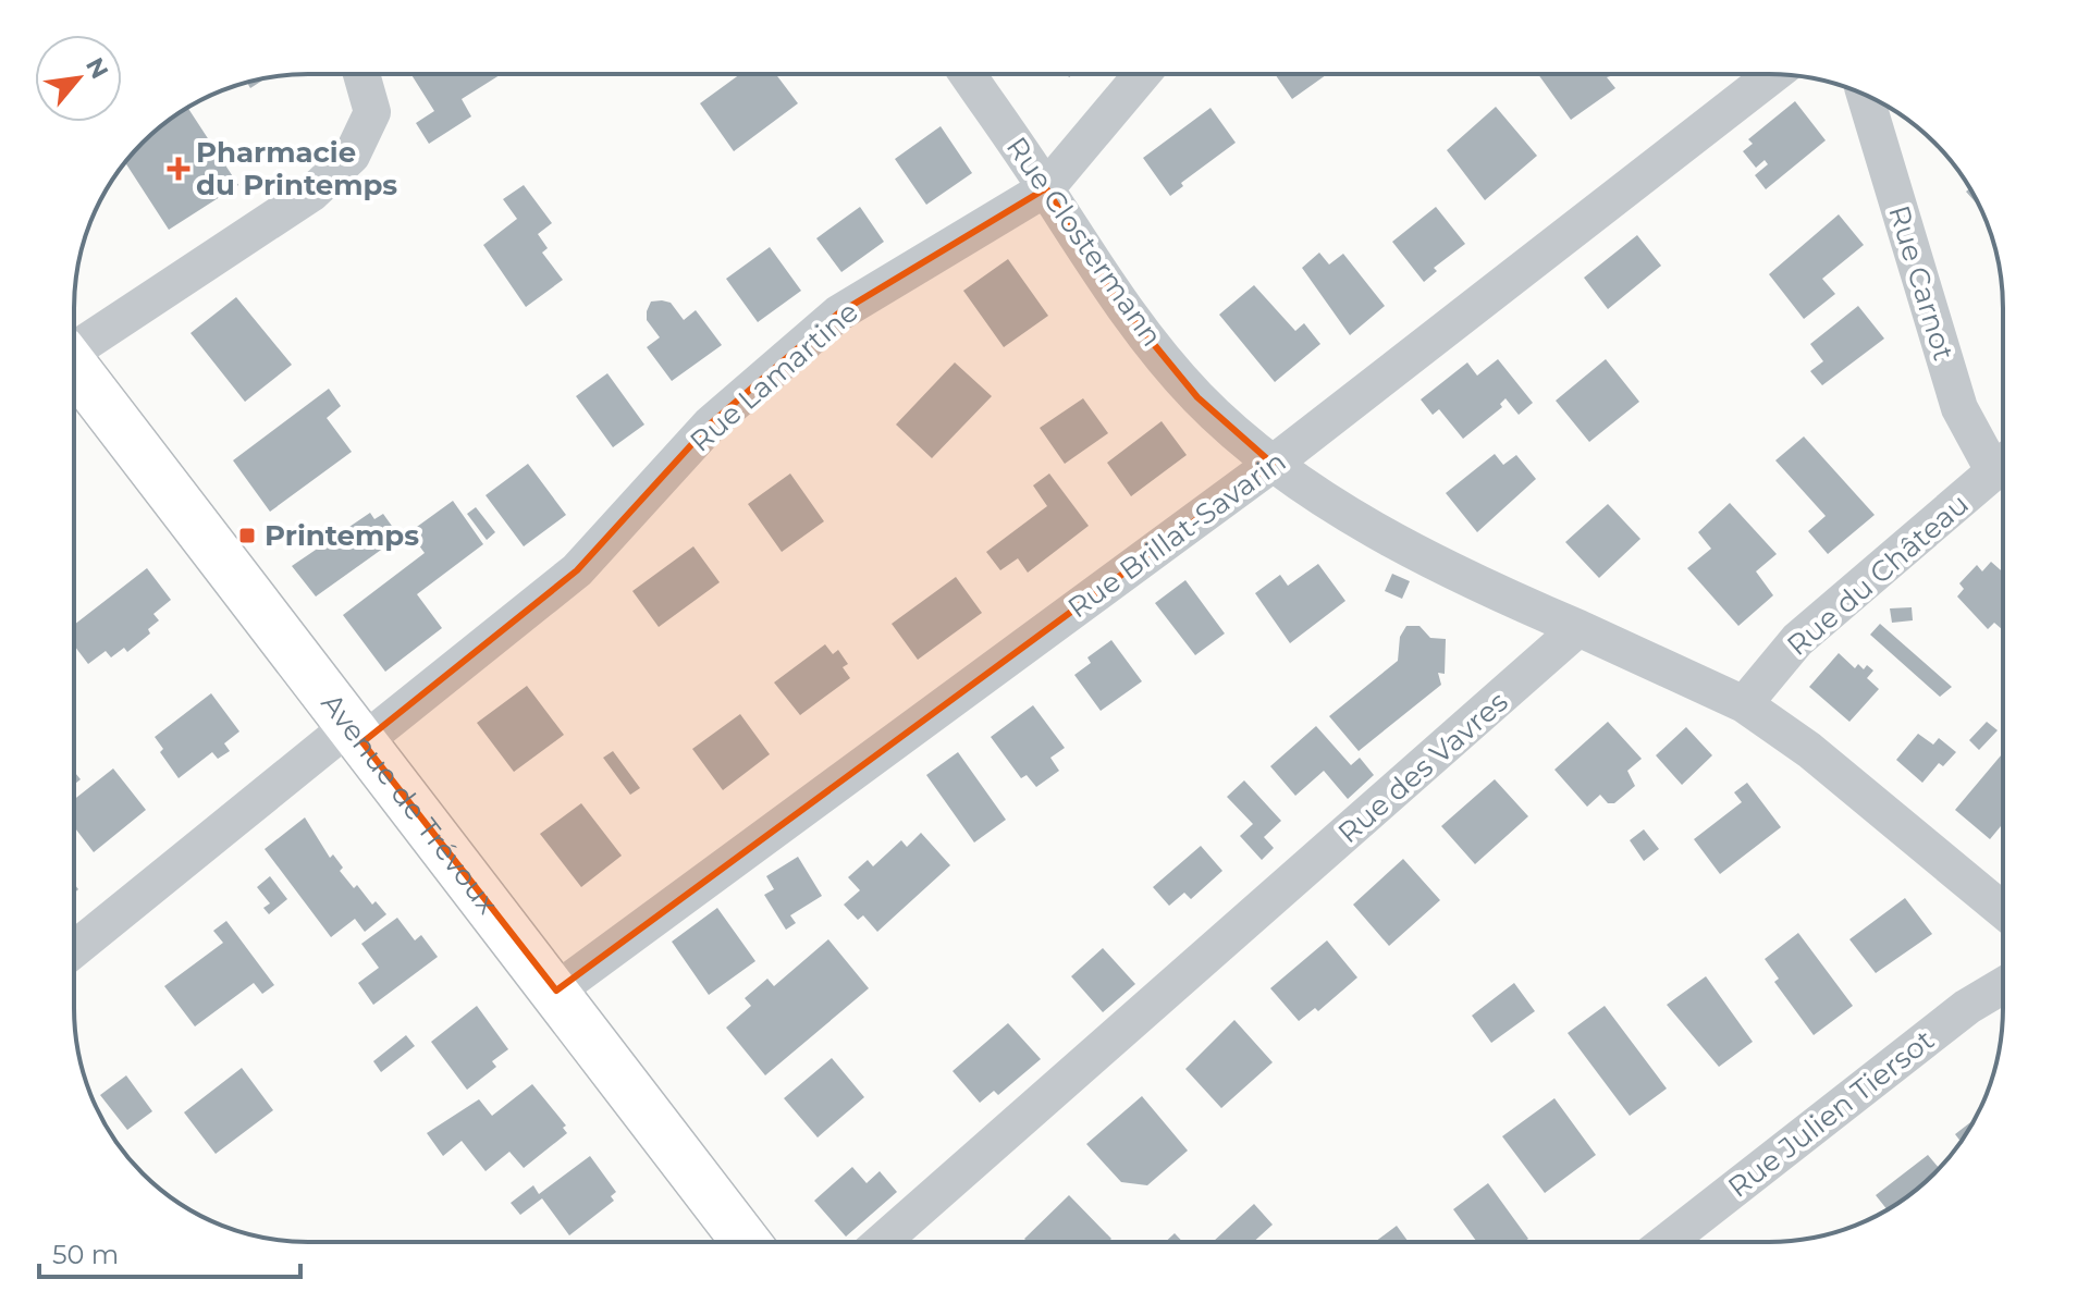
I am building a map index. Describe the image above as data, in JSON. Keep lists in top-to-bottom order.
{
  "streets": {
    "main road": ["Avenue de Trévoux"],
    "street": [
      "Rue Clostermann",
      "Rue Carnot",
      "Rue Lamartine",
      "Rue Brillat-Savarin",
      "Rue du Château",
      "Rue des Vavres",
      "Rue Julien Tiersot"
    ]
  },
  "crossings": [
    ["Rue Clostermann", "Rue Lamartine"],
    ["Rue Clostermann", "Rue Brillat-Savarin"],
    ["Rue Clostermann", "Rue des Vavres"],
    ["Rue Lamartine", "Avenue de Trévoux"],
    ["Rue Brillat-Savarin", "Avenue de Trévoux"]
  ],
  "places": {
    "health": ["Pharmacie du Printemps"],
    "transit": ["Printemps"]
  },
  "scale_bar": "50 m",
  "north": "top right"
}
